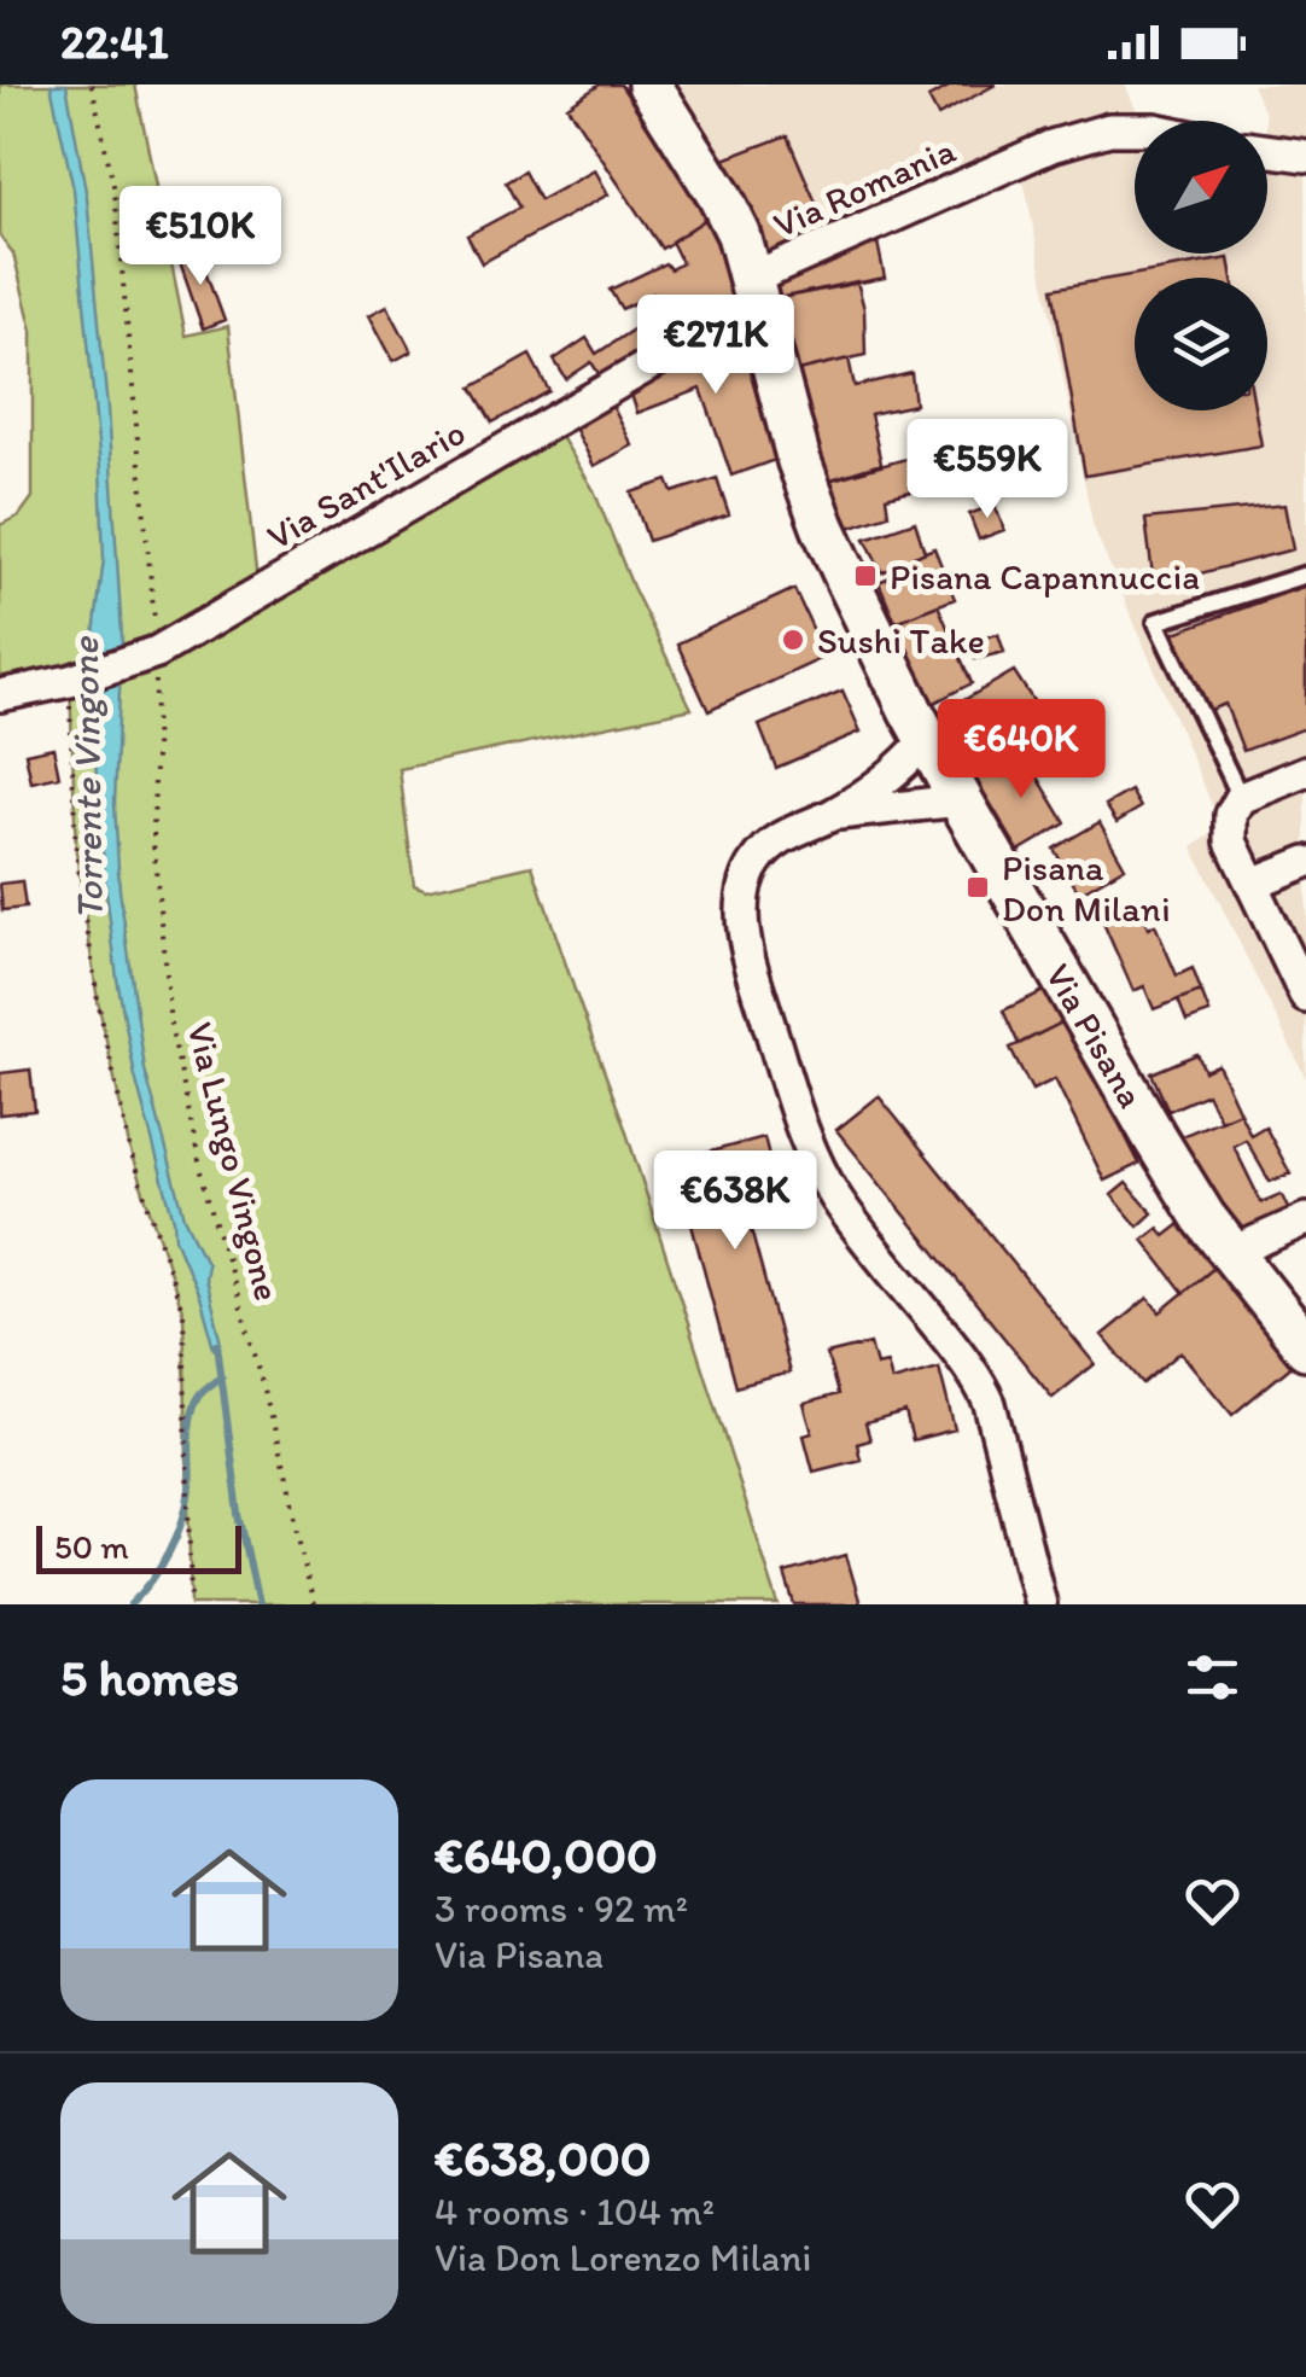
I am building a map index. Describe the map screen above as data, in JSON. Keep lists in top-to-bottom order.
{
  "streets": {
    "main road": ["Via Pisana"],
    "street": ["Via Romania", "Via Sant'Ilario"],
    "path": ["Via Lungo Vingone"]
  },
  "crossings": [
    ["Via Romania", "Via Sant'Ilario"],
    ["Via Romania", "Via Pisana"],
    ["Via Sant'Ilario", "Via Pisana"],
    ["Via Sant'Ilario", "Via Lungo Vingone"]
  ],
  "water": ["Torrente Vingone"],
  "places": {
    "transit": ["Pisana Capannuccia", "Pisana Don Milani"],
    "other": ["Sushi Take"]
  },
  "scale_bar": "50 m",
  "north": "top right",
  "page": {
    "status": "22:41",
    "price": [
      "€510K",
      "€271K",
      "€559K",
      "€640K",
      "€638K"
    ],
    "scale": "50 m",
    "heading": "5 homes",
    "list": [
      {
        "name": "€640,000",
        "note": "3 rooms · 92 m² · Via Pisana"
      },
      {
        "name": "€638,000",
        "note": "4 rooms · 104 m² · Via Don Lorenzo Milani"
      }
    ]
  }
}
